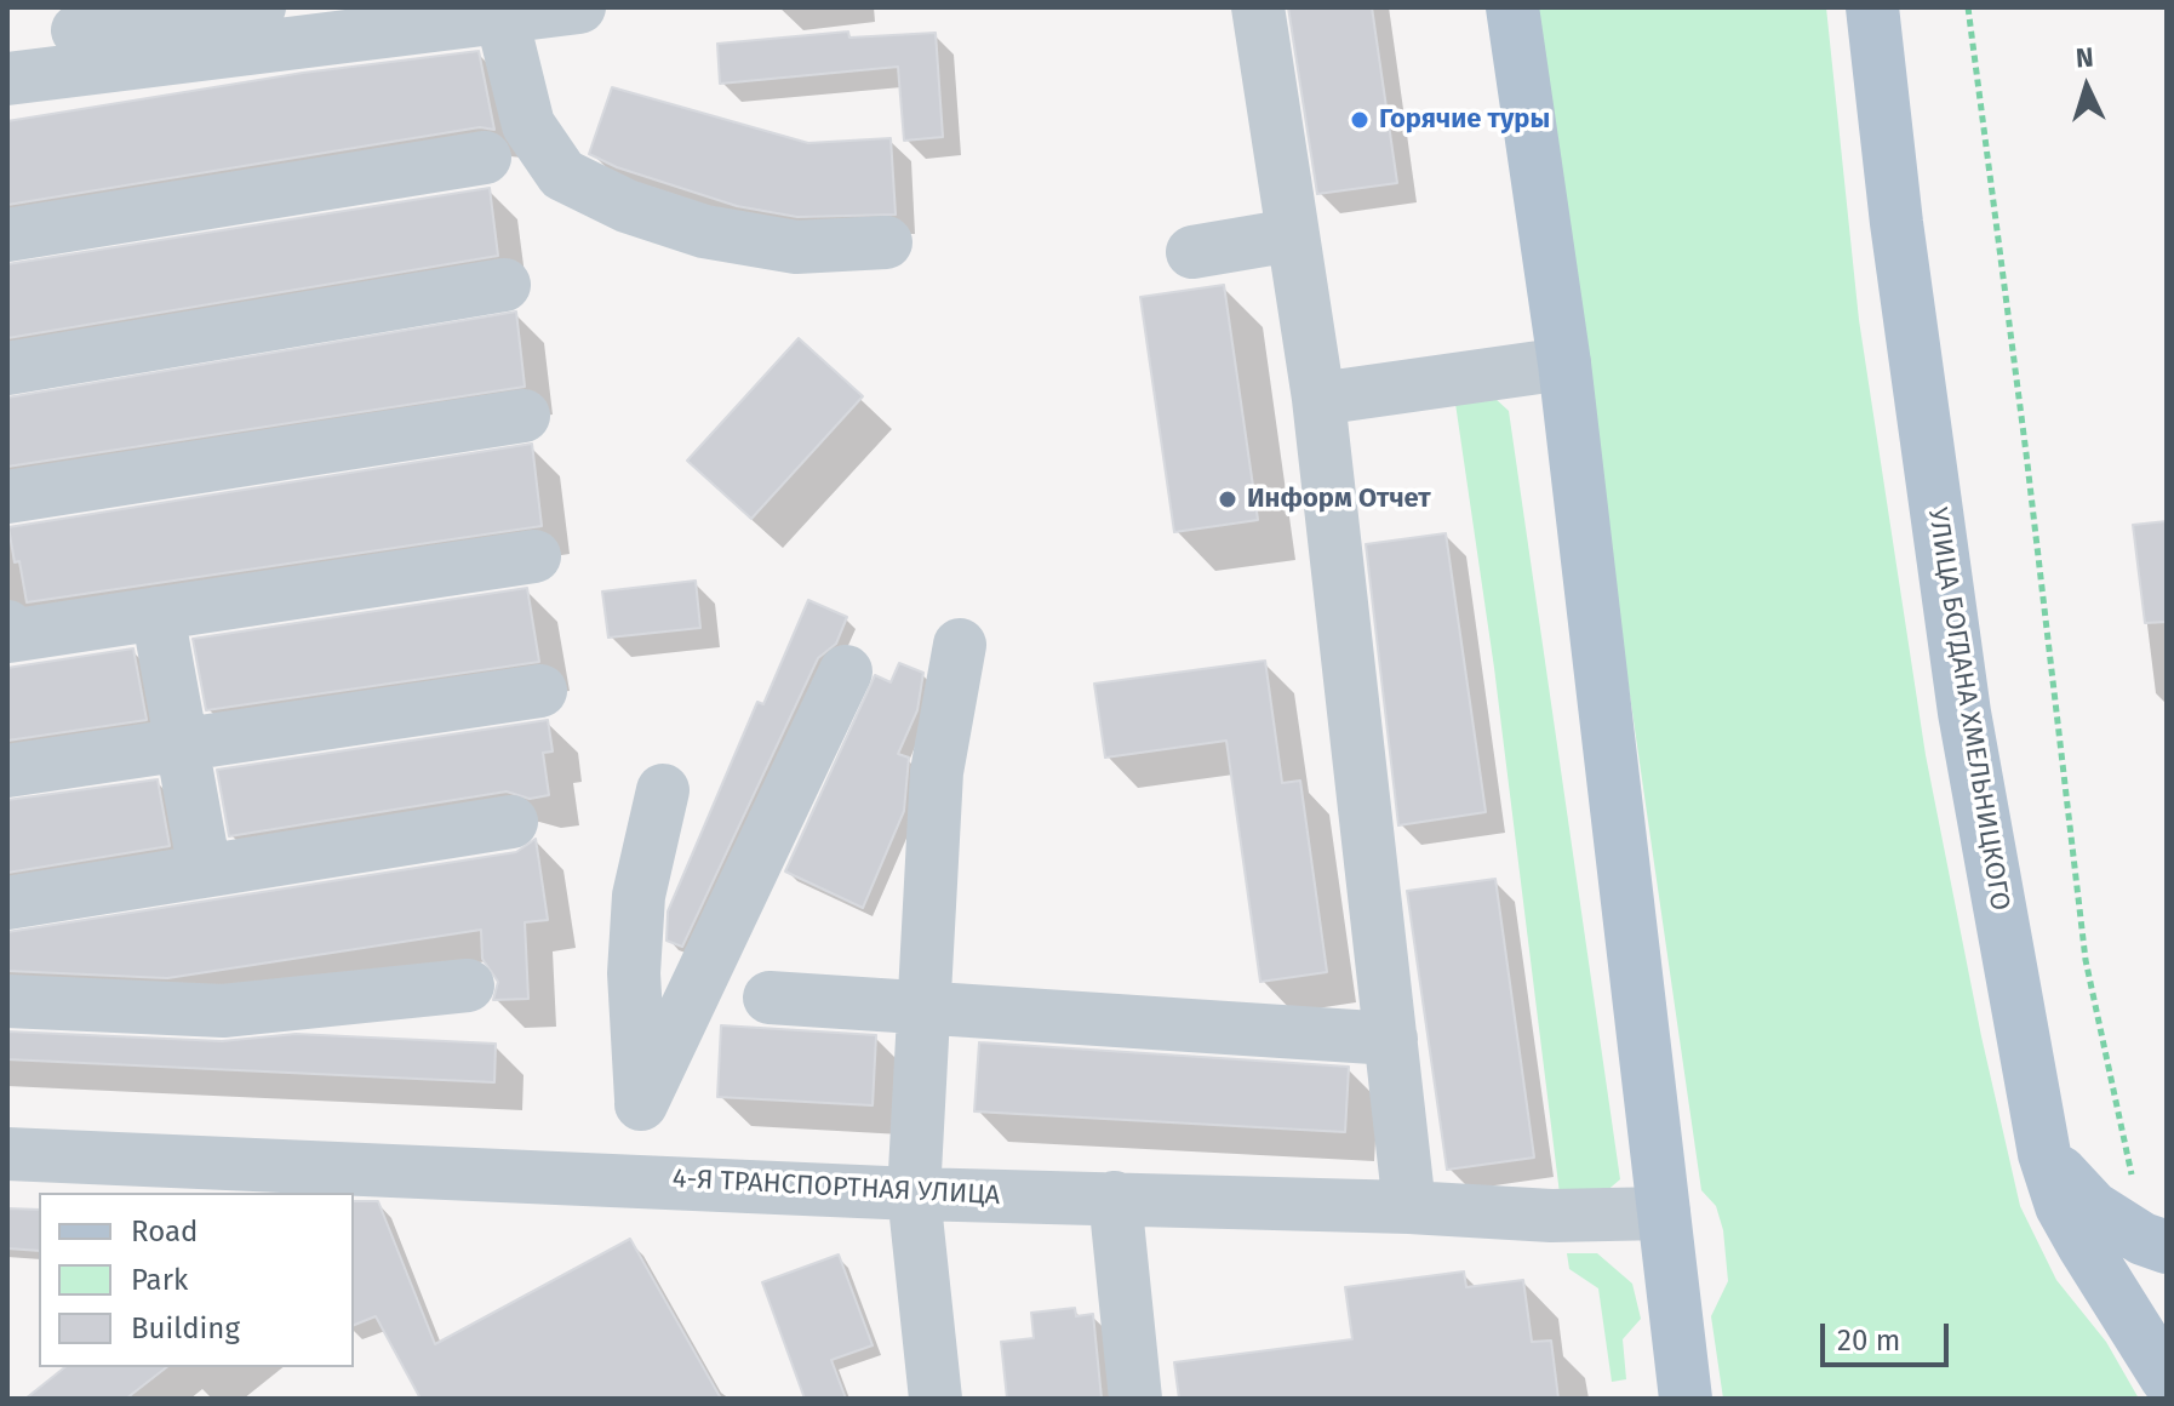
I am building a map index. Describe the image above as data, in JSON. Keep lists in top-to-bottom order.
{
  "streets": {
    "main road": ["УЛИЦА БОГДАНА ХМЕЛЬНИЦКОГО"],
    "street": ["4-Я ТРАНСПОРТНАЯ УЛИЦА"]
  },
  "places": ["Горячие туры", "Информ Отчет"],
  "legend": ["Road", "Park", "Building"],
  "scale_bar": "20 m",
  "north": "top"
}
